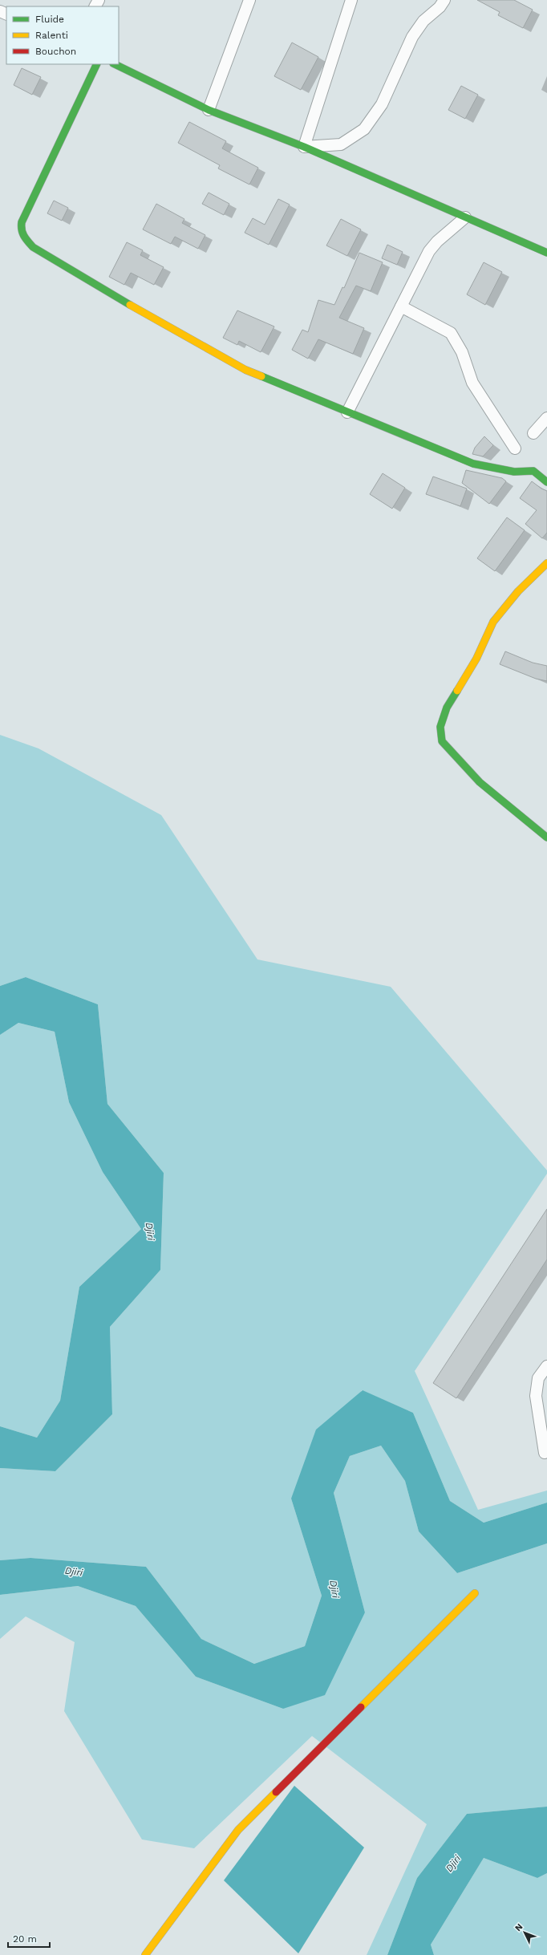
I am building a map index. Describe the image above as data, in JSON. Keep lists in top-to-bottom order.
{
  "water": ["Djiri"],
  "legend": ["Fluide", "Ralenti", "Bouchon"],
  "scale_bar": "20 m",
  "north": "top left"
}
